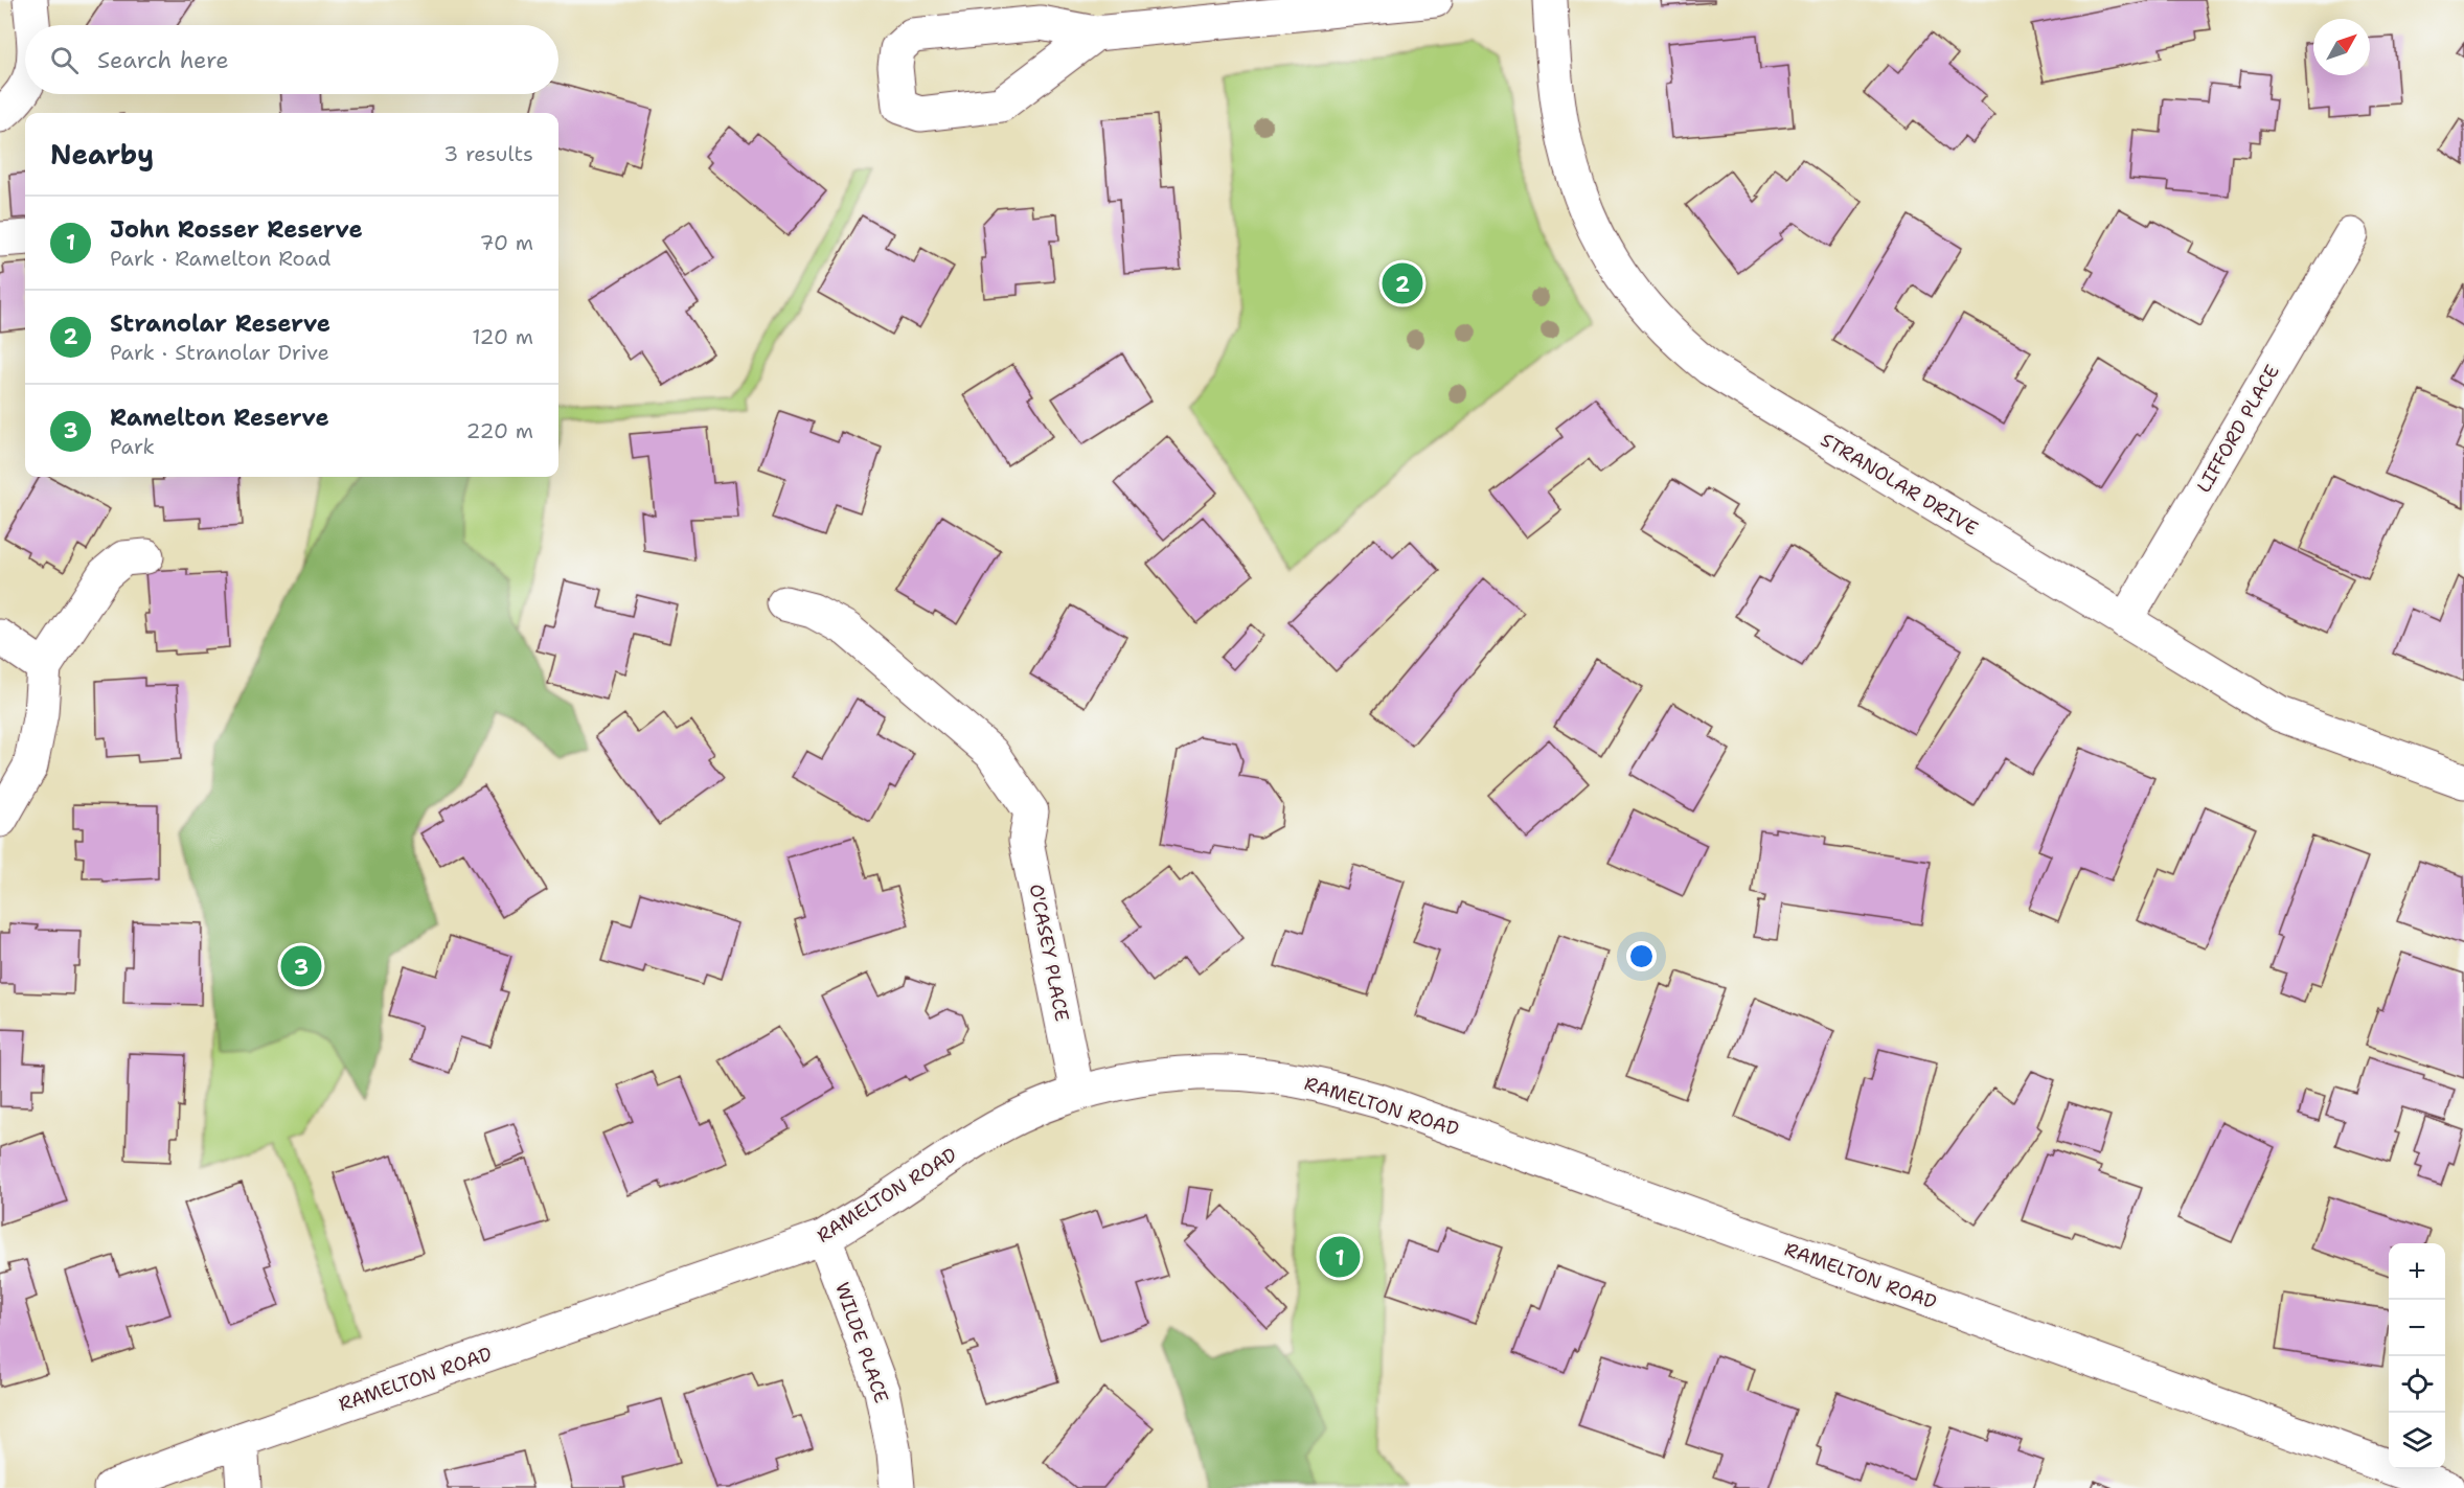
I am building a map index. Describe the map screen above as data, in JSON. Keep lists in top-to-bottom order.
{
  "streets": {
    "street": [
      "LIFFORD PLACE",
      "STRANOLAR DRIVE",
      "O'CASEY PLACE",
      "RAMELTON ROAD",
      "WILDE PLACE"
    ]
  },
  "crossings": [
    ["LIFFORD PLACE", "STRANOLAR DRIVE"],
    ["O'CASEY PLACE", "RAMELTON ROAD"],
    ["RAMELTON ROAD", "WILDE PLACE"]
  ],
  "north": "top right",
  "page": {
    "search": "Search here",
    "heading": ["Nearby", "3 results"],
    "list": [
      {
        "mark": "1",
        "name": "John Rosser Reserve",
        "note": "Park · Ramelton Road",
        "value": "70 m"
      },
      {
        "mark": "2",
        "name": "Stranolar Reserve",
        "note": "Park · Stranolar Drive",
        "value": "120 m"
      },
      {
        "mark": "3",
        "name": "Ramelton Reserve",
        "note": "Park",
        "value": "220 m"
      }
    ],
    "pins": ["2", "3", "1"],
    "map_buttons": ["+", "−"]
  }
}
